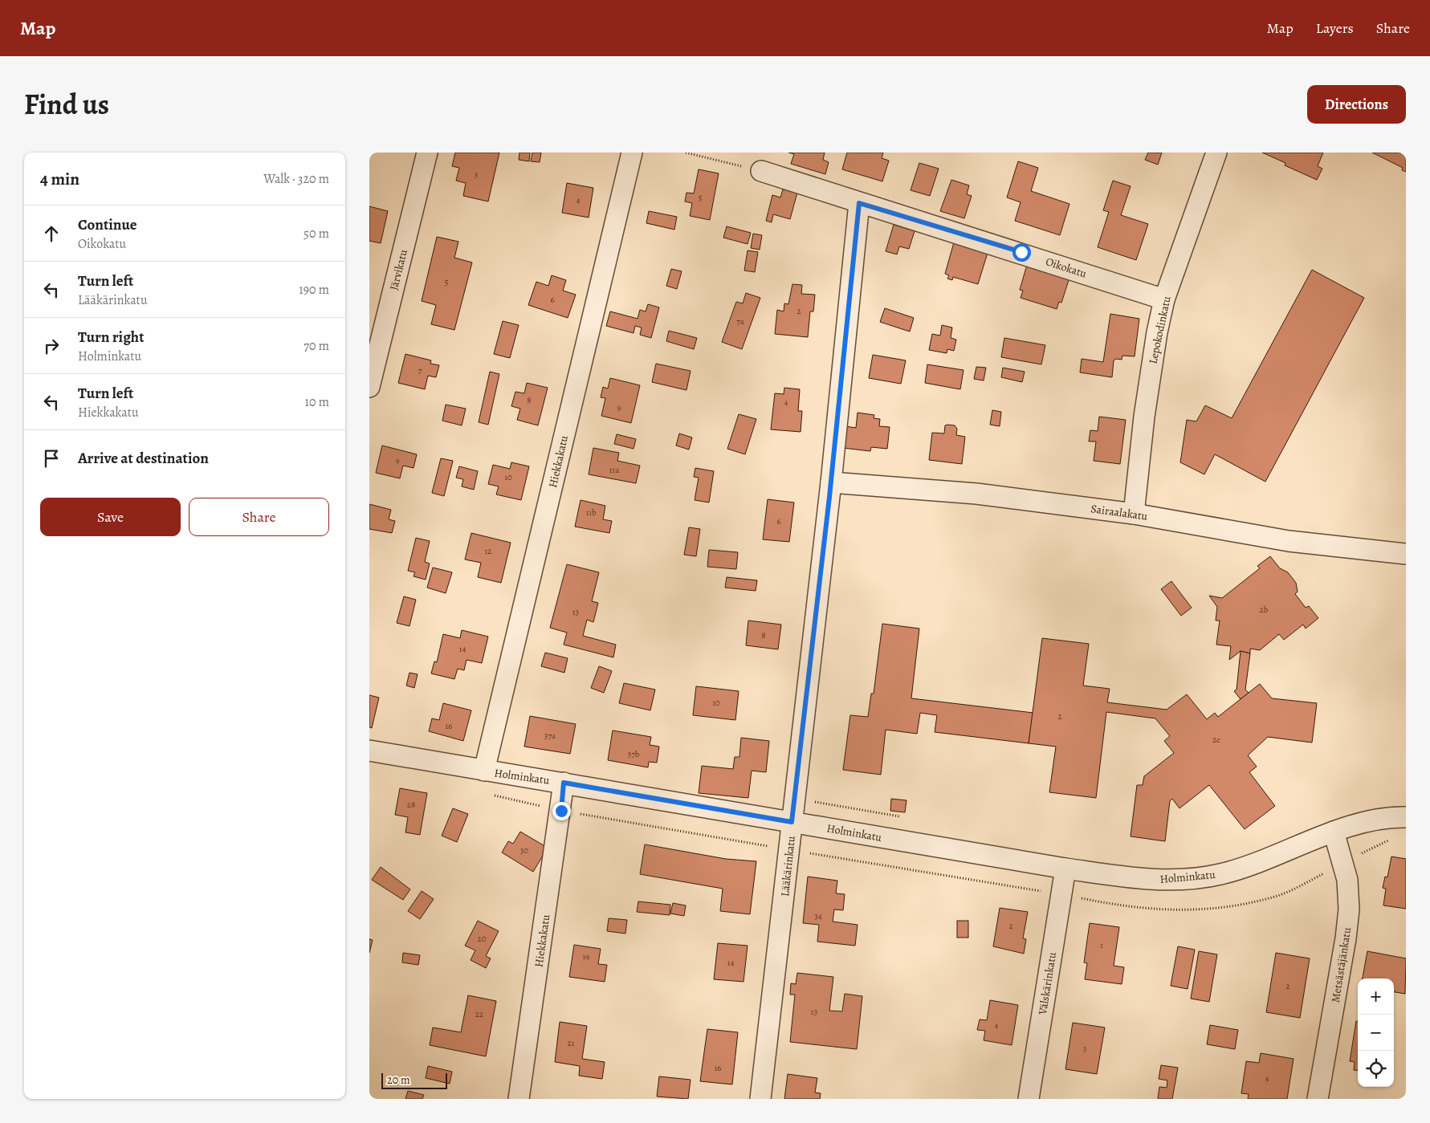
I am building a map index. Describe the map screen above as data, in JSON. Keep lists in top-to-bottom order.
{
  "streets": {
    "street": [
      "Oikokatu",
      "Järvikatu",
      "Lepokodinkatu",
      "Hiekkakatu",
      "Sairaalakatu",
      "Holminkatu",
      "Lääkärinkatu",
      "Metsästäjänkatu",
      "Välskärinkatu"
    ]
  },
  "crossings": [
    ["Oikokatu", "Lepokodinkatu"],
    ["Oikokatu", "Lääkärinkatu"],
    ["Lepokodinkatu", "Sairaalakatu"],
    ["Hiekkakatu", "Holminkatu"],
    ["Sairaalakatu", "Lääkärinkatu"],
    ["Holminkatu", "Lääkärinkatu"],
    ["Holminkatu", "Metsästäjänkatu"],
    ["Holminkatu", "Välskärinkatu"]
  ],
  "house_numbers": [
    "3",
    "5",
    "4",
    "5",
    "6",
    "2",
    "7a",
    "7",
    "8",
    "4",
    "9",
    "9",
    "11a",
    "10",
    "11b",
    "6",
    "12",
    "2b",
    "13",
    "8",
    "14",
    "10",
    "2",
    "16",
    "37a",
    "2c",
    "37b",
    "28",
    "30",
    "34",
    "2",
    "20",
    "1",
    "19",
    "14",
    "2",
    "13",
    "22",
    "4",
    "21",
    "3",
    "16",
    "4"
  ],
  "scale_bar": "20 m",
  "page": {
    "header": "Map",
    "nav": ["Map", "Layers", "Share"],
    "title": "Find us",
    "buttons": [
      "Directions",
      ["Save", "Share"]
    ],
    "heading": ["4 min", "Walk · 320 m"],
    "list": [
      ["Continue", "Oikokatu", "50 m"],
      ["Turn left", "Lääkärinkatu", "190 m"],
      ["Turn right", "Holminkatu", "70 m"],
      ["Turn left", "Hiekkakatu", "10 m"],
      "Arrive at destination"
    ],
    "map_buttons": ["+", "−"],
    "scale": "20 m"
  }
}
